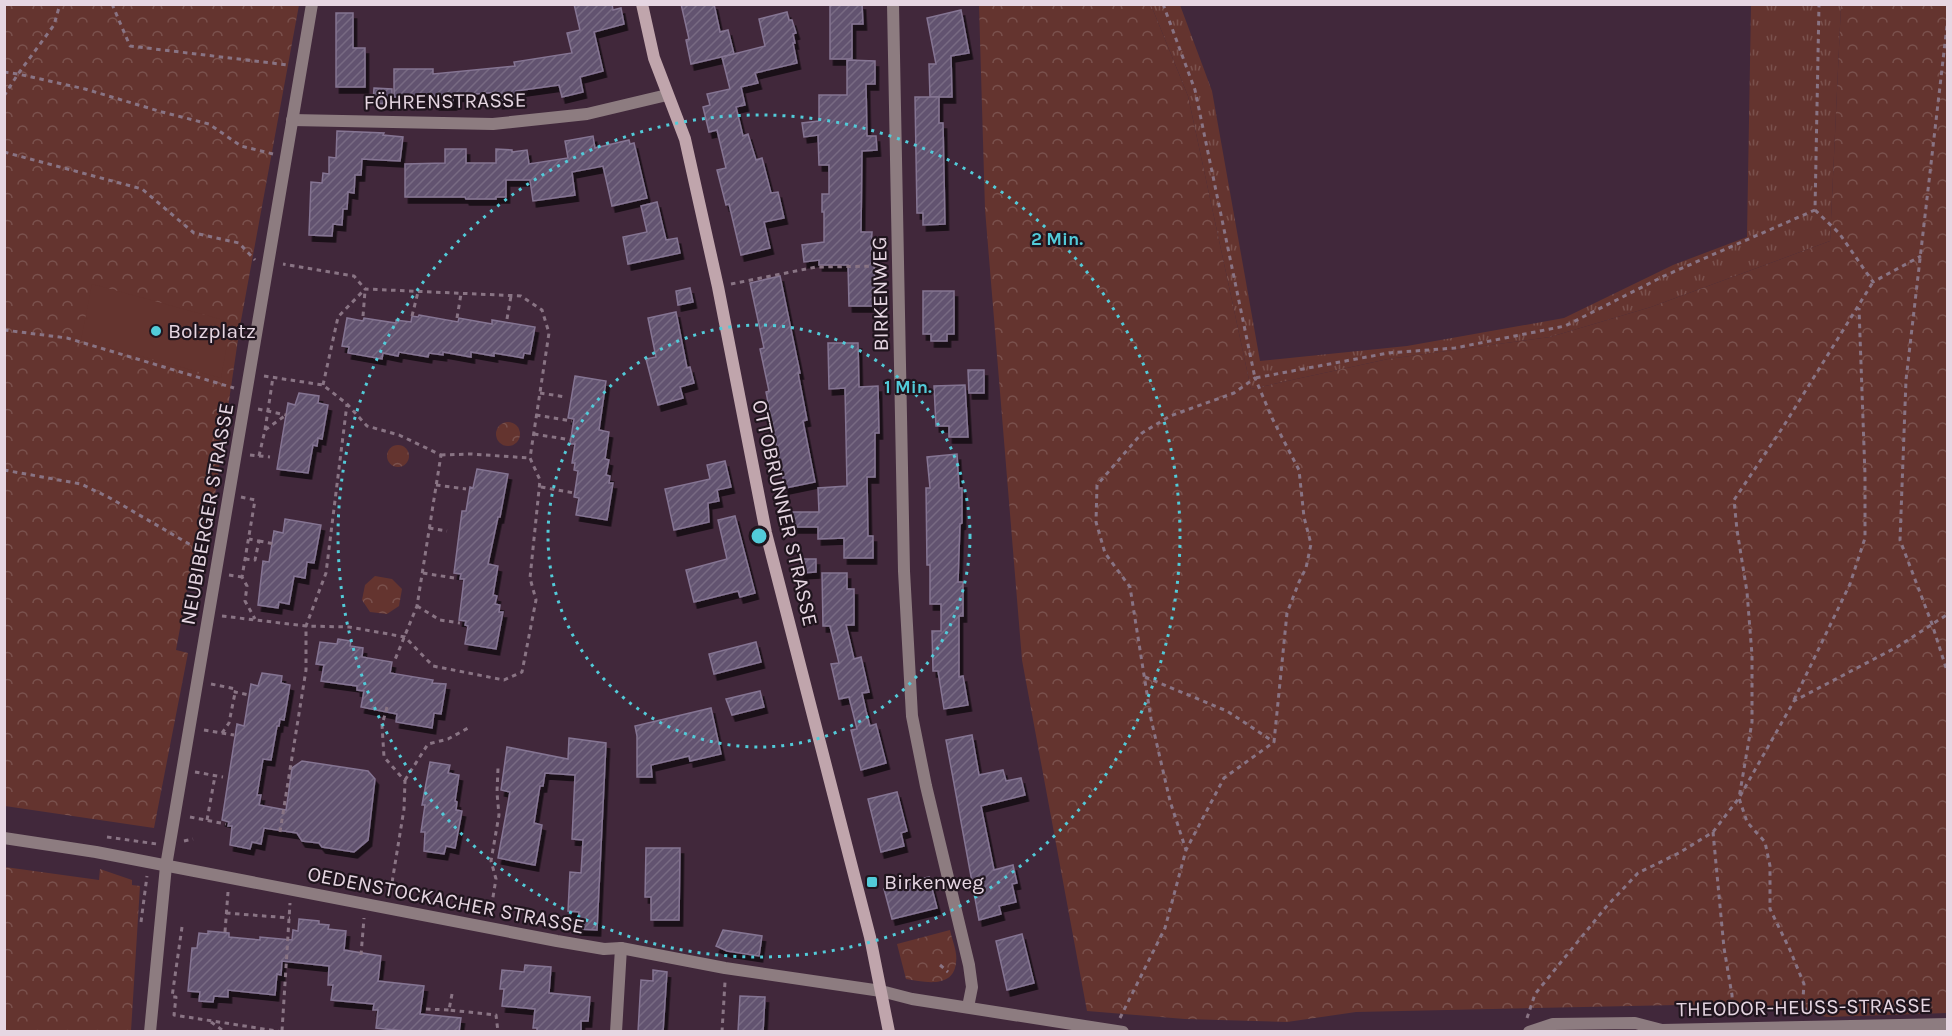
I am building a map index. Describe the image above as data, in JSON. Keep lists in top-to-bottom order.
{
  "streets": {
    "main road": ["OTTOBRUNNER STRASSE"],
    "street": [
      "FÖHRENSTRASSE",
      "BIRKENWEG",
      "NEUBIBERGER STRASSE",
      "OEDENSTOCKACHER STRASSE",
      "THEODOR-HEUSS-STRASSE"
    ]
  },
  "crossings": [
    ["FÖHRENSTRASSE", "OTTOBRUNNER STRASSE"],
    ["FÖHRENSTRASSE", "NEUBIBERGER STRASSE"],
    ["OTTOBRUNNER STRASSE", "OEDENSTOCKACHER STRASSE"],
    ["NEUBIBERGER STRASSE", "OEDENSTOCKACHER STRASSE"]
  ],
  "places": {
    "other": ["Bolzplatz"],
    "transit": ["Birkenweg"]
  },
  "rings": ["2 Min.", "1 Min."]
}
